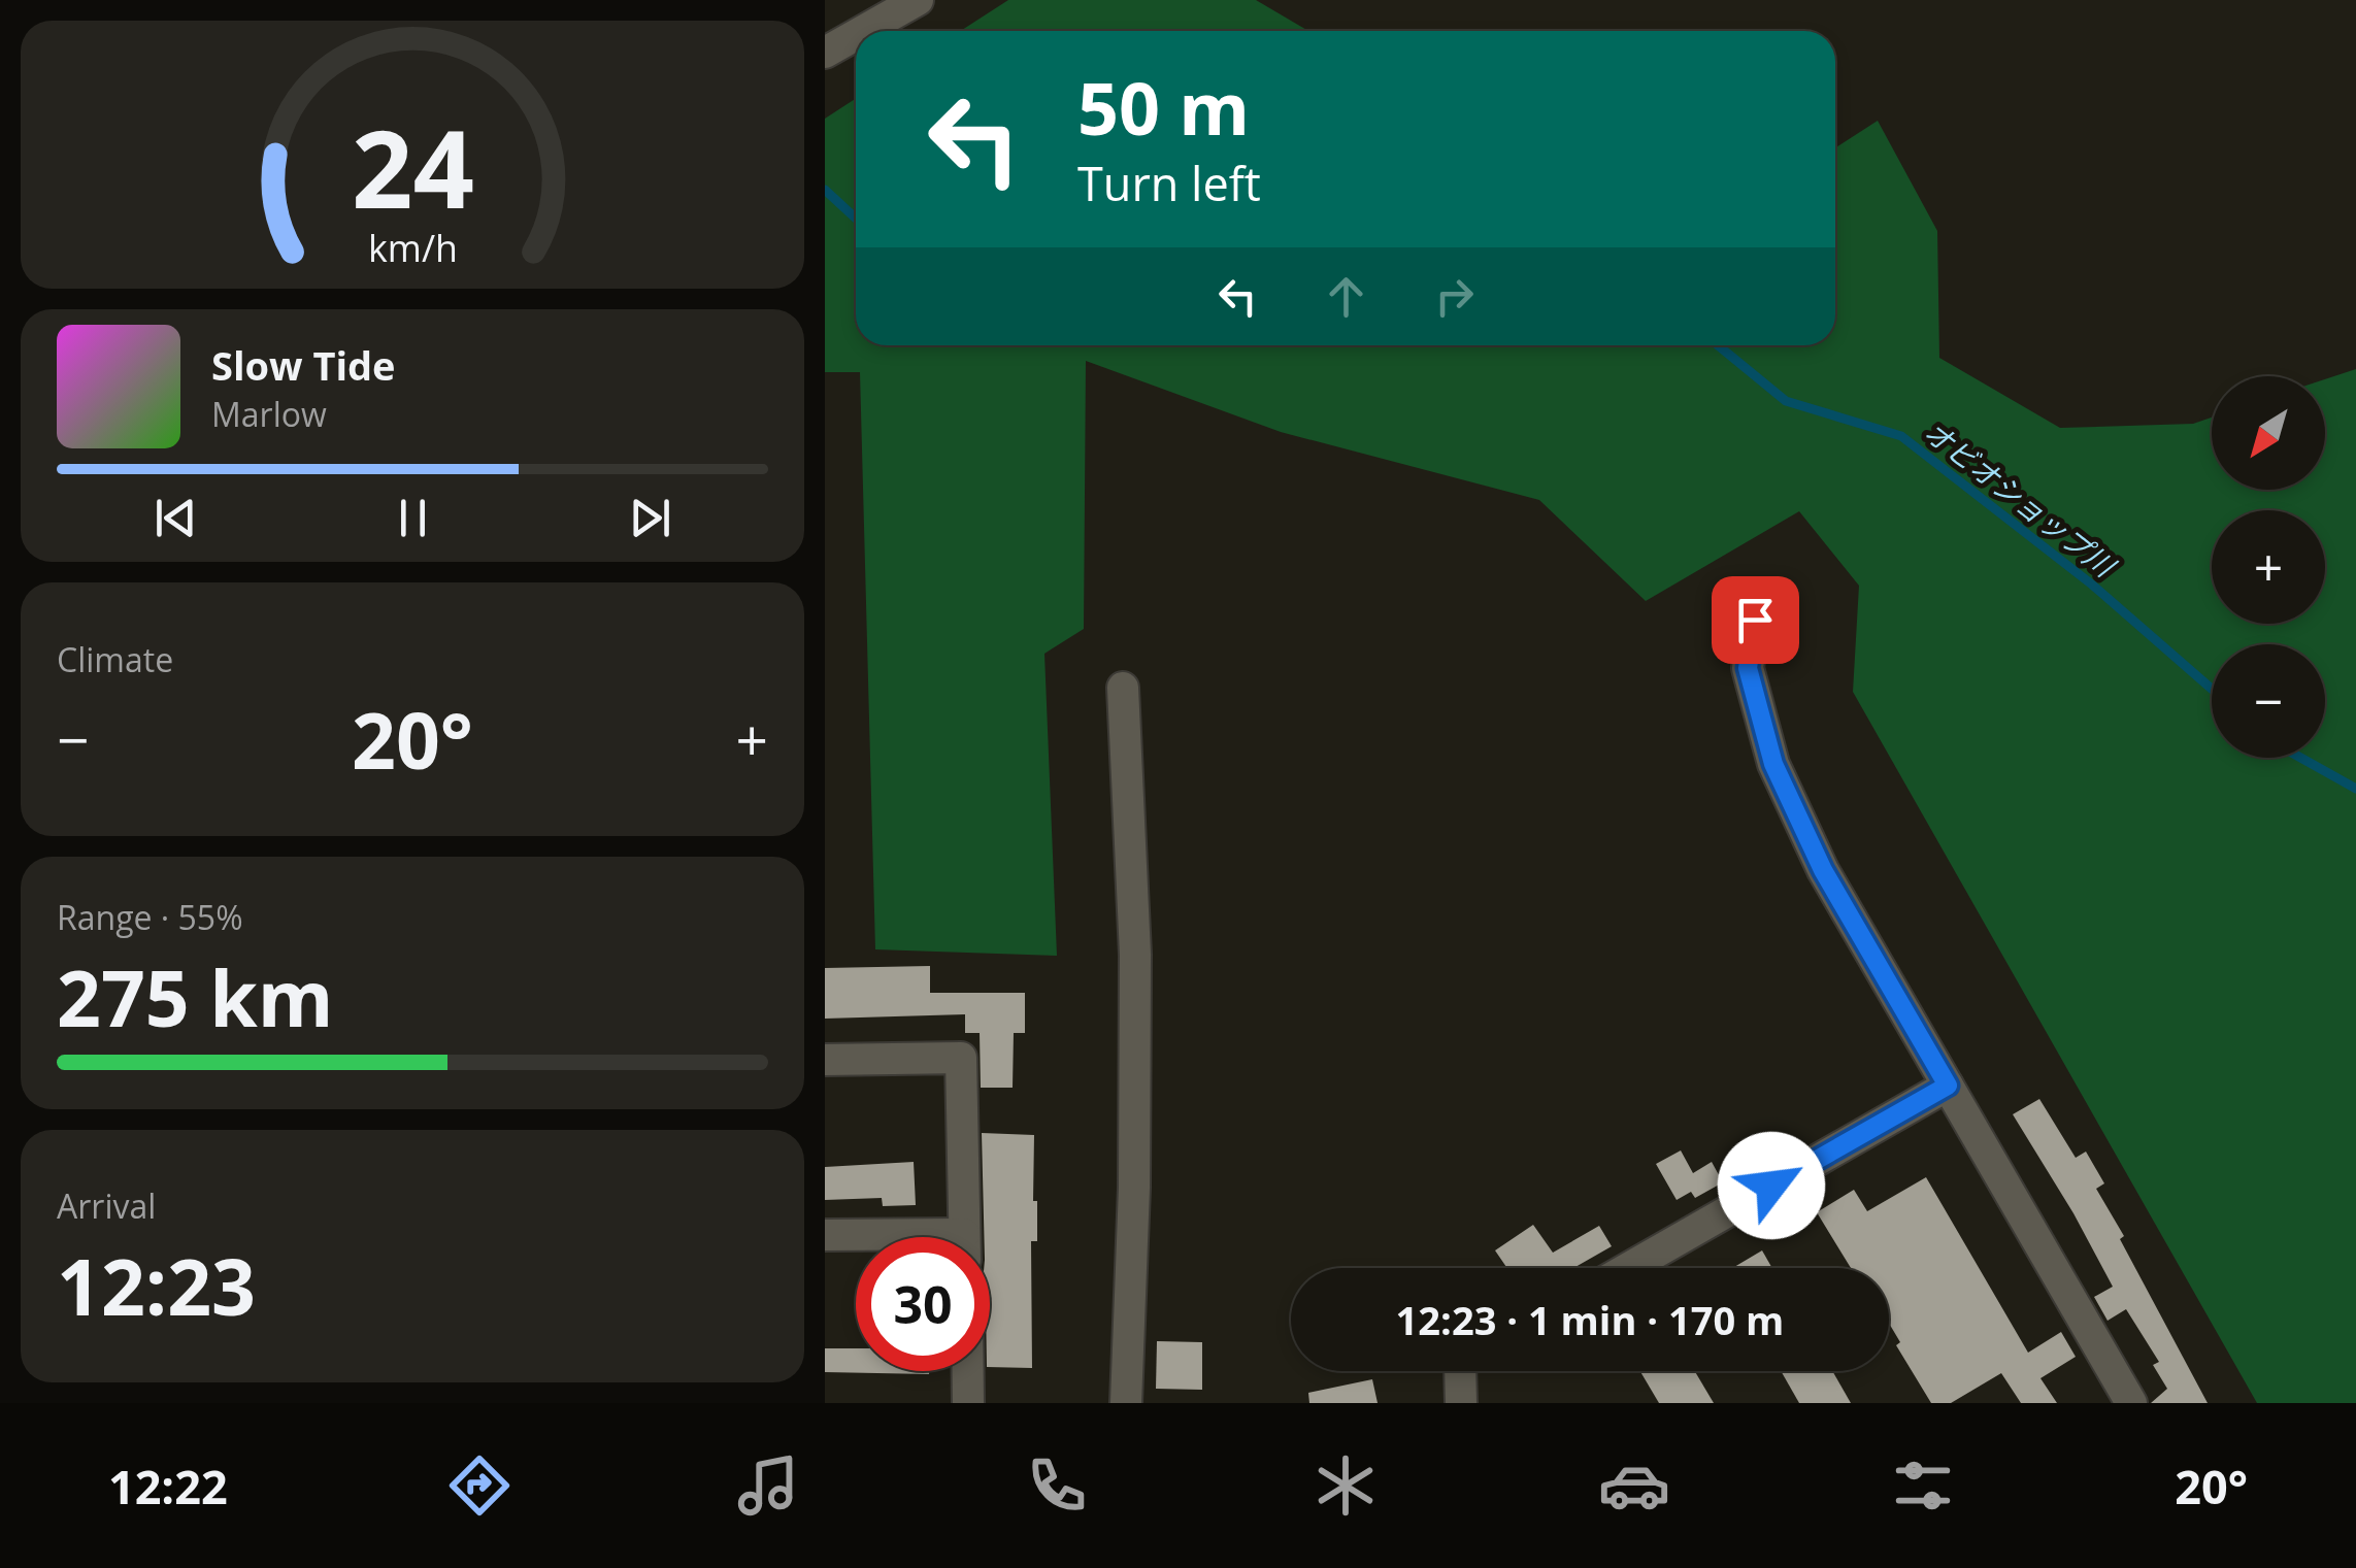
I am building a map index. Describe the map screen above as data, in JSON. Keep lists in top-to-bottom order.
{
  "water": ["オビオショップ川"],
  "north": "bottom left",
  "page": {
    "turn": ["50 m", "Turn left"],
    "song": ["Slow Tide", "Marlow"],
    "map_buttons": ["+", "−"],
    "tile": [
      "Climate",
      ["Range · 55%", "275 km"],
      ["Arrival", "12:23"]
    ],
    "heat": ["−", "20°", "+"],
    "limit": "30",
    "trip": "12:23 · 1 min · 170 m",
    "tabs": ["12:22", "20°"],
    "gauge": ["24", "km/h"]
  }
}
